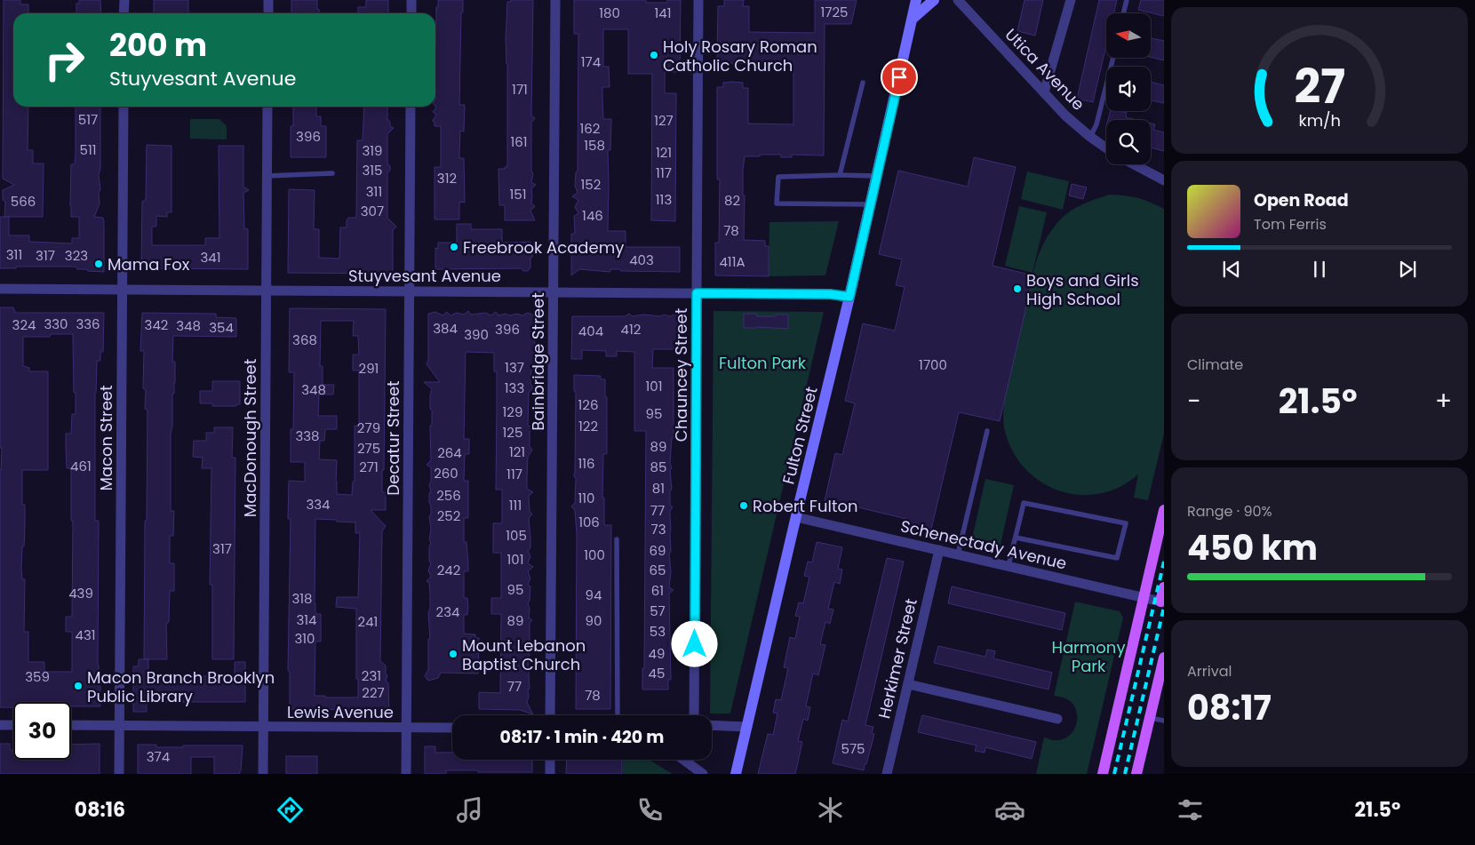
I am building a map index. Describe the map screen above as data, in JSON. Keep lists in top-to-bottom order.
{
  "streets": {
    "main road": ["Fulton Street"],
    "street": [
      "Utica Avenue",
      "Stuyvesant Avenue",
      "Bainbridge Street",
      "Chauncey Street",
      "Macon Street",
      "MacDonough Street",
      "Decatur Street",
      "Schenectady Avenue",
      "Herkimer Street",
      "Lewis Avenue"
    ]
  },
  "crossings": [
    ["Stuyvesant Avenue", "Bainbridge Street"],
    ["Stuyvesant Avenue", "Chauncey Street"],
    ["Stuyvesant Avenue", "Fulton Street"],
    ["Stuyvesant Avenue", "Macon Street"],
    ["Stuyvesant Avenue", "MacDonough Street"],
    ["Stuyvesant Avenue", "Decatur Street"],
    ["Fulton Street", "Schenectady Avenue"],
    ["Macon Street", "Lewis Avenue"],
    ["MacDonough Street", "Lewis Avenue"],
    ["Decatur Street", "Lewis Avenue"],
    ["Schenectady Avenue", "Herkimer Street"]
  ],
  "parks": ["Fulton Park", "Harmony Park"],
  "places": [
    "Holy Rosary Roman Catholic Church",
    "Freebrook Academy",
    "Mama Fox",
    "Boys and Girls High School",
    "Robert Fulton",
    "Mount Lebanon Baptist Church",
    "Macon Branch Brooklyn Public Library"
  ],
  "house_numbers": [
    "1725",
    "180",
    "141",
    "174",
    "171",
    "517",
    "127",
    "162",
    "396",
    "161",
    "158",
    "511",
    "319",
    "121",
    "315",
    "117",
    "312",
    "152",
    "311",
    "151",
    "113",
    "82",
    "566",
    "307",
    "146",
    "78",
    "311",
    "317",
    "323",
    "341",
    "403",
    "411A",
    "330",
    "336",
    "324",
    "342",
    "348",
    "354",
    "384",
    "396",
    "412",
    "404",
    "390",
    "368",
    "1700",
    "137",
    "291",
    "101",
    "133",
    "348",
    "126",
    "129",
    "95",
    "122",
    "279",
    "125",
    "338",
    "89",
    "275",
    "121",
    "264",
    "116",
    "461",
    "271",
    "85",
    "260",
    "117",
    "81",
    "256",
    "110",
    "334",
    "111",
    "77",
    "252",
    "106",
    "73",
    "105",
    "317",
    "69",
    "100",
    "101",
    "242",
    "65",
    "95",
    "61",
    "439",
    "94",
    "318",
    "57",
    "234",
    "314",
    "89",
    "90",
    "241",
    "53",
    "431",
    "310",
    "49",
    "45",
    "231",
    "359",
    "77",
    "227",
    "78",
    "575",
    "374"
  ],
  "north": "left",
  "page": {
    "turn": ["200 m", "Stuyvesant Avenue"],
    "song": ["Open Road", "Tom Ferris"],
    "tile": [
      "Climate",
      ["Range · 90%", "450 km"],
      ["Arrival", "08:17"]
    ],
    "heat": ["−", "21.5°", "+"],
    "limit": "30",
    "trip": "08:17 · 1 min · 420 m",
    "tabs": ["08:16", "21.5°"],
    "gauge": ["27", "km/h"]
  }
}
